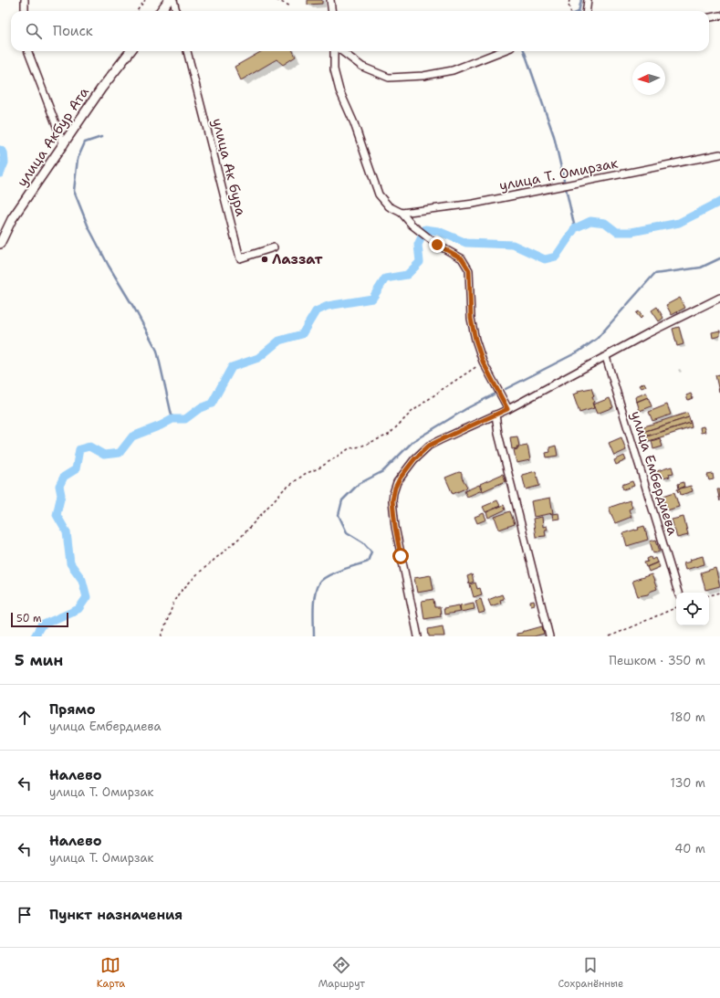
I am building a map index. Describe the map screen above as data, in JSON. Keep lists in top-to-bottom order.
{
  "streets": {
    "main road": ["улица Акбур Ата"],
    "street": ["улица Ак бура", "улица Т. Омирзак", "улица Ембердиева"]
  },
  "places": ["Лаззат"],
  "scale_bar": "50 m",
  "north": "left",
  "page": {
    "search": "Поиск",
    "scale": "50 m",
    "heading": ["5 мин", "Пешком · 350 m"],
    "list": [
      ["Прямо", "улица Ембердиева", "180 m"],
      ["Налево", "улица Т. Омирзак", "130 m"],
      ["Налево", "улица Т. Омирзак", "40 m"],
      "Пункт назначения"
    ],
    "nav": ["Карта", "Маршрут", "Сохранённые"]
  }
}
